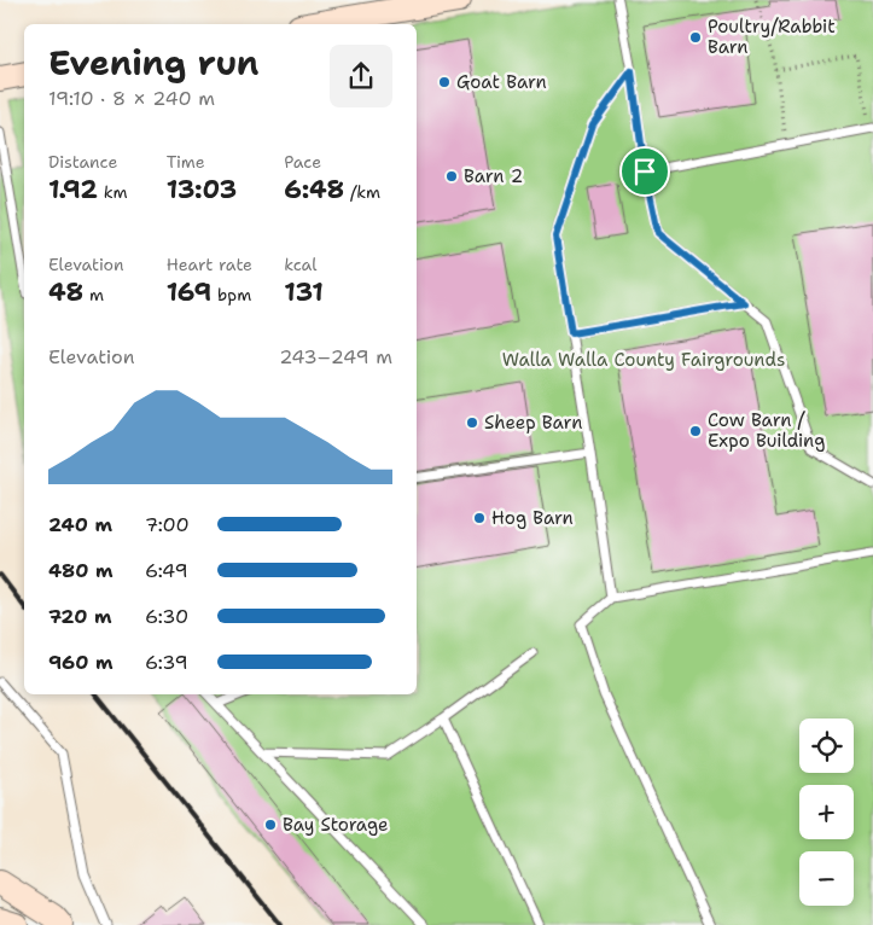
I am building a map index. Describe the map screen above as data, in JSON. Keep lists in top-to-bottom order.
{
  "parks": ["Walla Walla County Fairgrounds"],
  "places": [
    "Poultry/Rabbit Barn",
    "Goat Barn",
    "Barn 2",
    "Sheep Barn",
    "Cow Barn / Expo Building",
    "Hog Barn",
    "Bay Storage"
  ],
  "page": {
    "heading": ["Evening run", "19:10 · 8 × 240 m"],
    "stats": [
      ["Distance", "1.92 km"],
      ["Time", "13:03"],
      ["Pace", "6:48 /km"],
      ["Elevation", "48 m"],
      ["Heart rate", "169 bpm"],
      ["kcal", "131"]
    ],
    "chart": ["Elevation", "243–249 m"],
    "list": [
      {
        "name": "240 m",
        "note": "7:00"
      },
      {
        "name": "480 m",
        "note": "6:49"
      },
      {
        "name": "720 m",
        "note": "6:30"
      },
      {
        "name": "960 m",
        "note": "6:39"
      }
    ],
    "map_buttons": ["+", "−"]
  }
}
